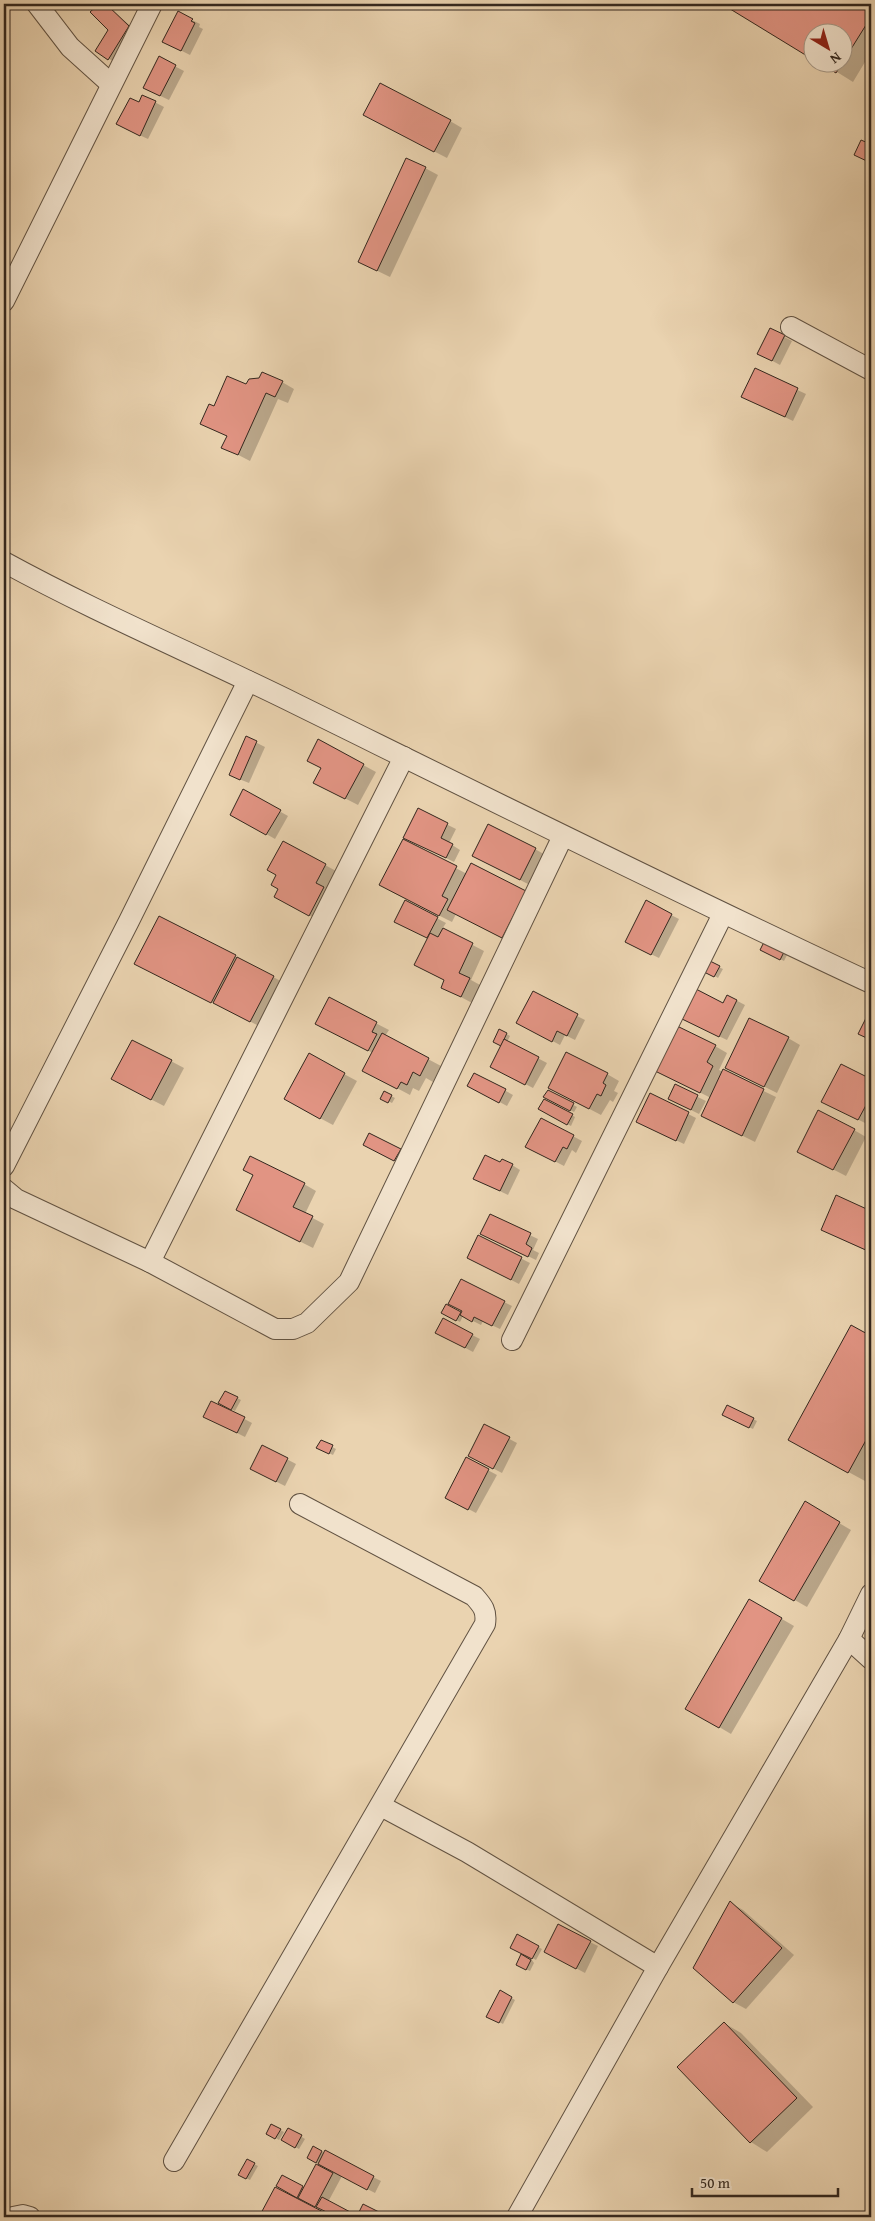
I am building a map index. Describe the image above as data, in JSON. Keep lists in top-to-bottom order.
{
  "scale_bar": "50 m",
  "north": "bottom right"
}
